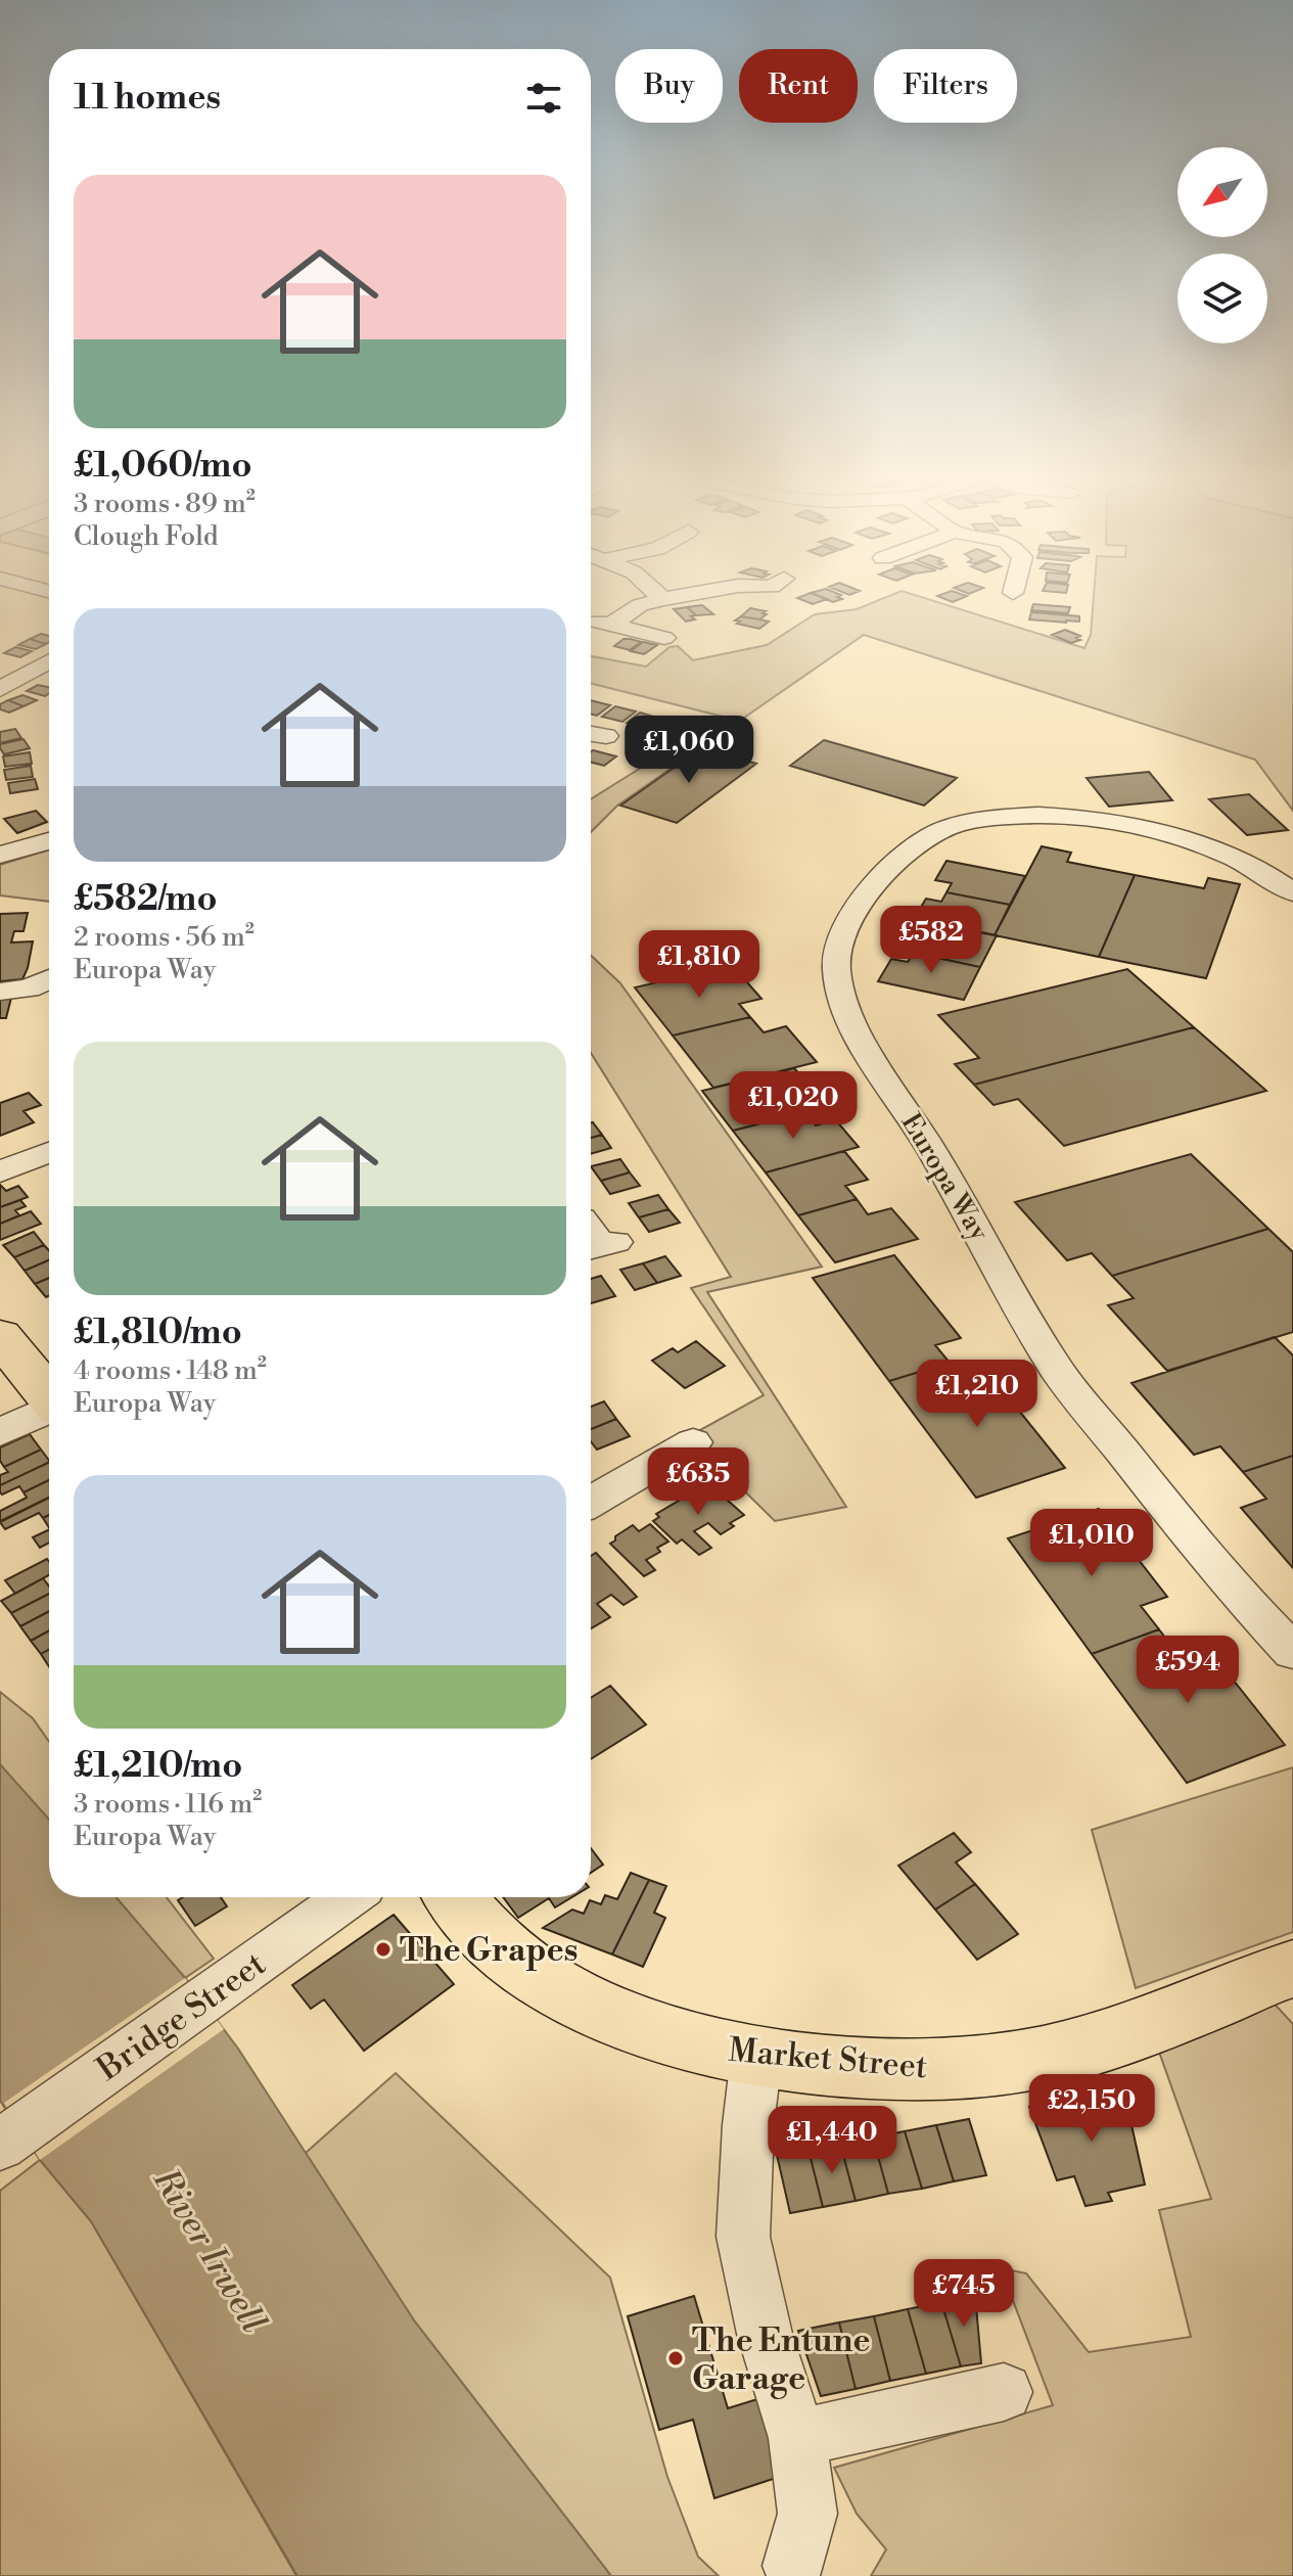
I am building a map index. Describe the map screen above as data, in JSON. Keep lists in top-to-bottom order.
{
  "streets": {
    "main road": ["Market Street"],
    "street": ["Europa Way", "Bridge Street"]
  },
  "water": ["River Irwell"],
  "places": ["The Grapes", "The Entune Garage"],
  "north": "bottom left",
  "page": {
    "chip": ["Buy", "Rent", "Filters"],
    "heading": "11 homes",
    "list": [
      {
        "name": "£1,060/mo",
        "note": "3 rooms · 89 m² · Clough Fold"
      },
      {
        "name": "£582/mo",
        "note": "2 rooms · 56 m² · Europa Way"
      },
      {
        "name": "£1,810/mo",
        "note": "4 rooms · 148 m² · Europa Way"
      },
      {
        "name": "£1,210/mo",
        "note": "3 rooms · 116 m² · Europa Way"
      }
    ],
    "price": [
      "£1,060",
      "£582",
      "£1,810",
      "£1,020",
      "£1,210",
      "£635",
      "£1,010",
      "£594",
      "£2,150",
      "£1,440",
      "£745"
    ]
  }
}
